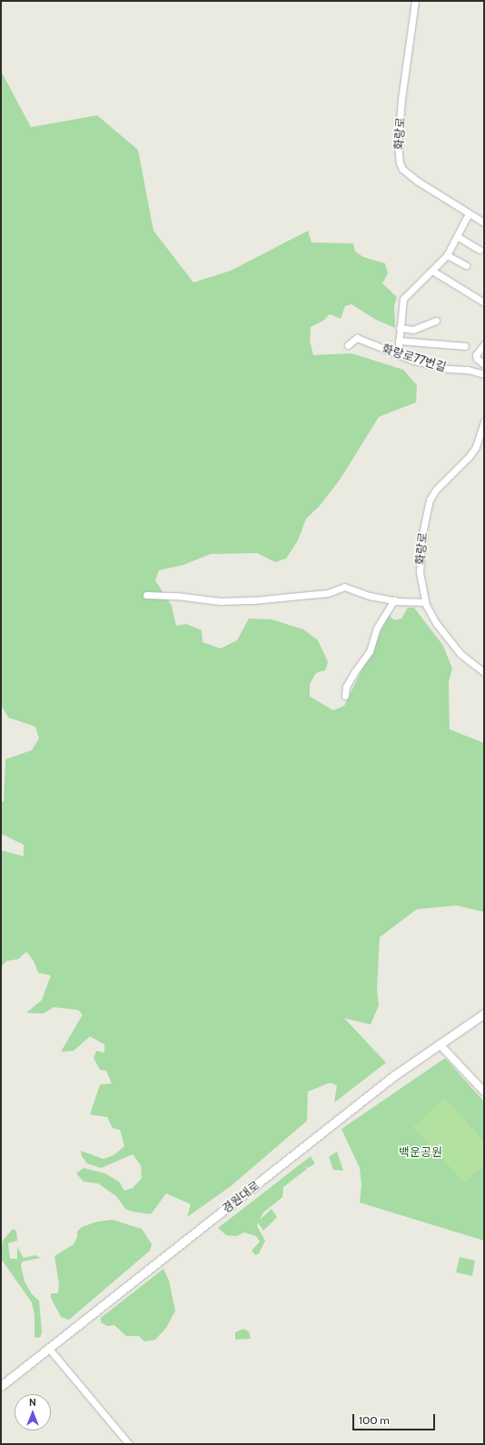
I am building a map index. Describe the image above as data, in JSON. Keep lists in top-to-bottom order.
{
  "streets": {
    "main road": ["경원대로"],
    "street": ["화랑로", "화랑로77번길"]
  },
  "parks": ["백운공원"],
  "scale_bar": "100 m",
  "north": "top"
}
